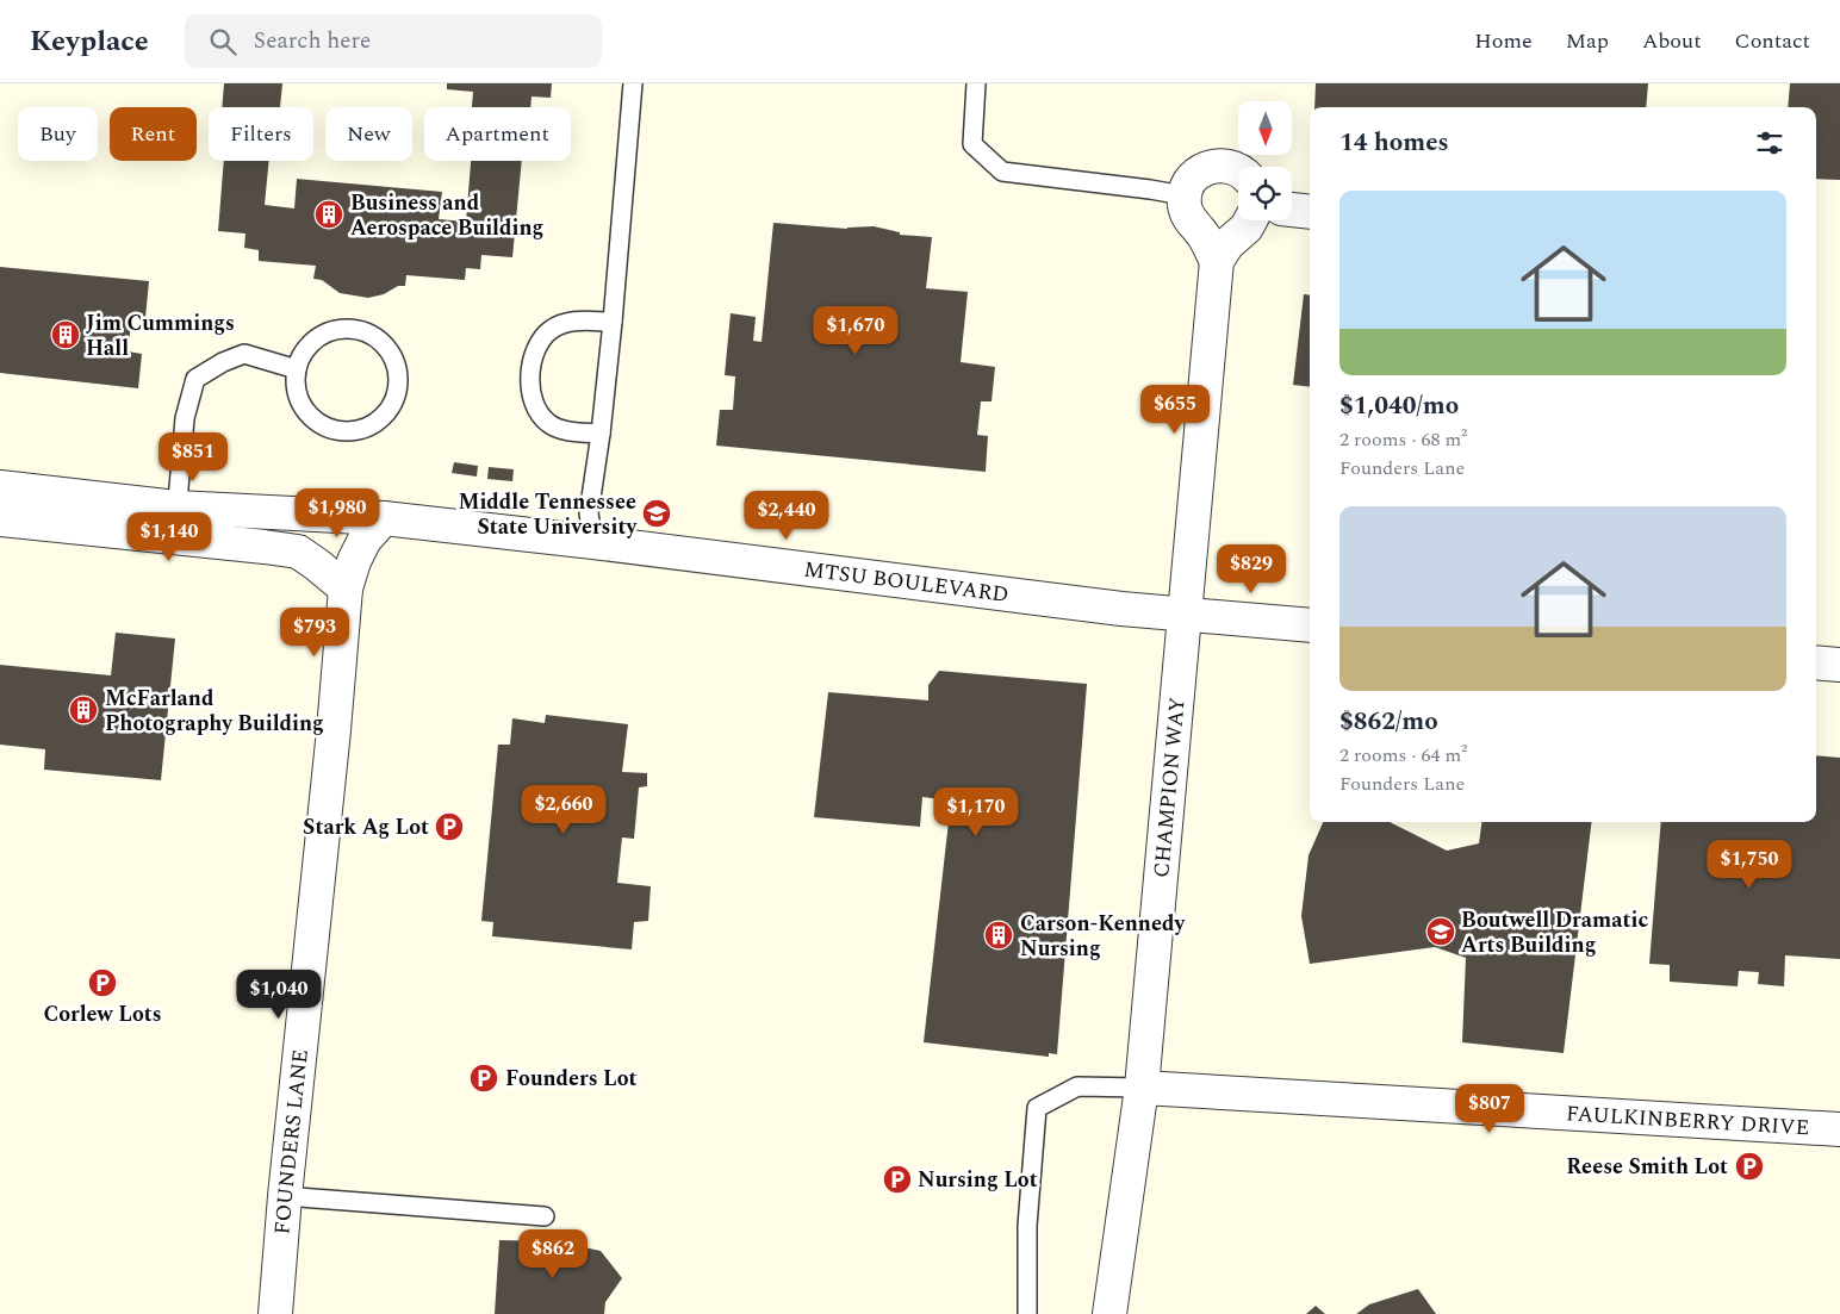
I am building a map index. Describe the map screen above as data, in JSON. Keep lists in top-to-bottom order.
{
  "streets": {
    "street": [
      "MTSU BOULEVARD",
      "CHAMPION WAY",
      "FAULKINBERRY DRIVE",
      "FOUNDERS LANE"
    ]
  },
  "crossings": [
    ["MTSU BOULEVARD", "CHAMPION WAY"],
    ["MTSU BOULEVARD", "FOUNDERS LANE"],
    ["CHAMPION WAY", "FAULKINBERRY DRIVE"]
  ],
  "places": {
    "building": [
      "Business and Aerospace Building",
      "Jim Cummings Hall",
      "McFarland Photography Building",
      "Carson-Kennedy Nursing"
    ],
    "school or university": ["Middle Tennessee State University", "Boutwell Dramatic Arts Building"],
    "parking": [
      "Stark Ag Lot",
      "Corlew Lots",
      "Founders Lot",
      "Reese Smith Lot",
      "Nursing Lot"
    ]
  },
  "north": "bottom",
  "page": {
    "header": "Keyplace",
    "search": "Search here",
    "nav": [
      "Home",
      "Map",
      "About",
      "Contact"
    ],
    "chip": [
      "Buy",
      "Rent",
      "Filters",
      "New",
      "Apartment"
    ],
    "heading": "14 homes",
    "list": [
      {
        "name": "$1,040/mo",
        "note": "2 rooms · 68 m² · Founders Lane"
      },
      {
        "name": "$862/mo",
        "note": "2 rooms · 64 m² · Founders Lane"
      }
    ],
    "price": [
      "$1,670",
      "$655",
      "$851",
      "$1,980",
      "$2,440",
      "$1,140",
      "$829",
      "$793",
      "$2,660",
      "$1,170",
      "$1,750",
      "$1,040",
      "$807",
      "$862"
    ]
  }
}
